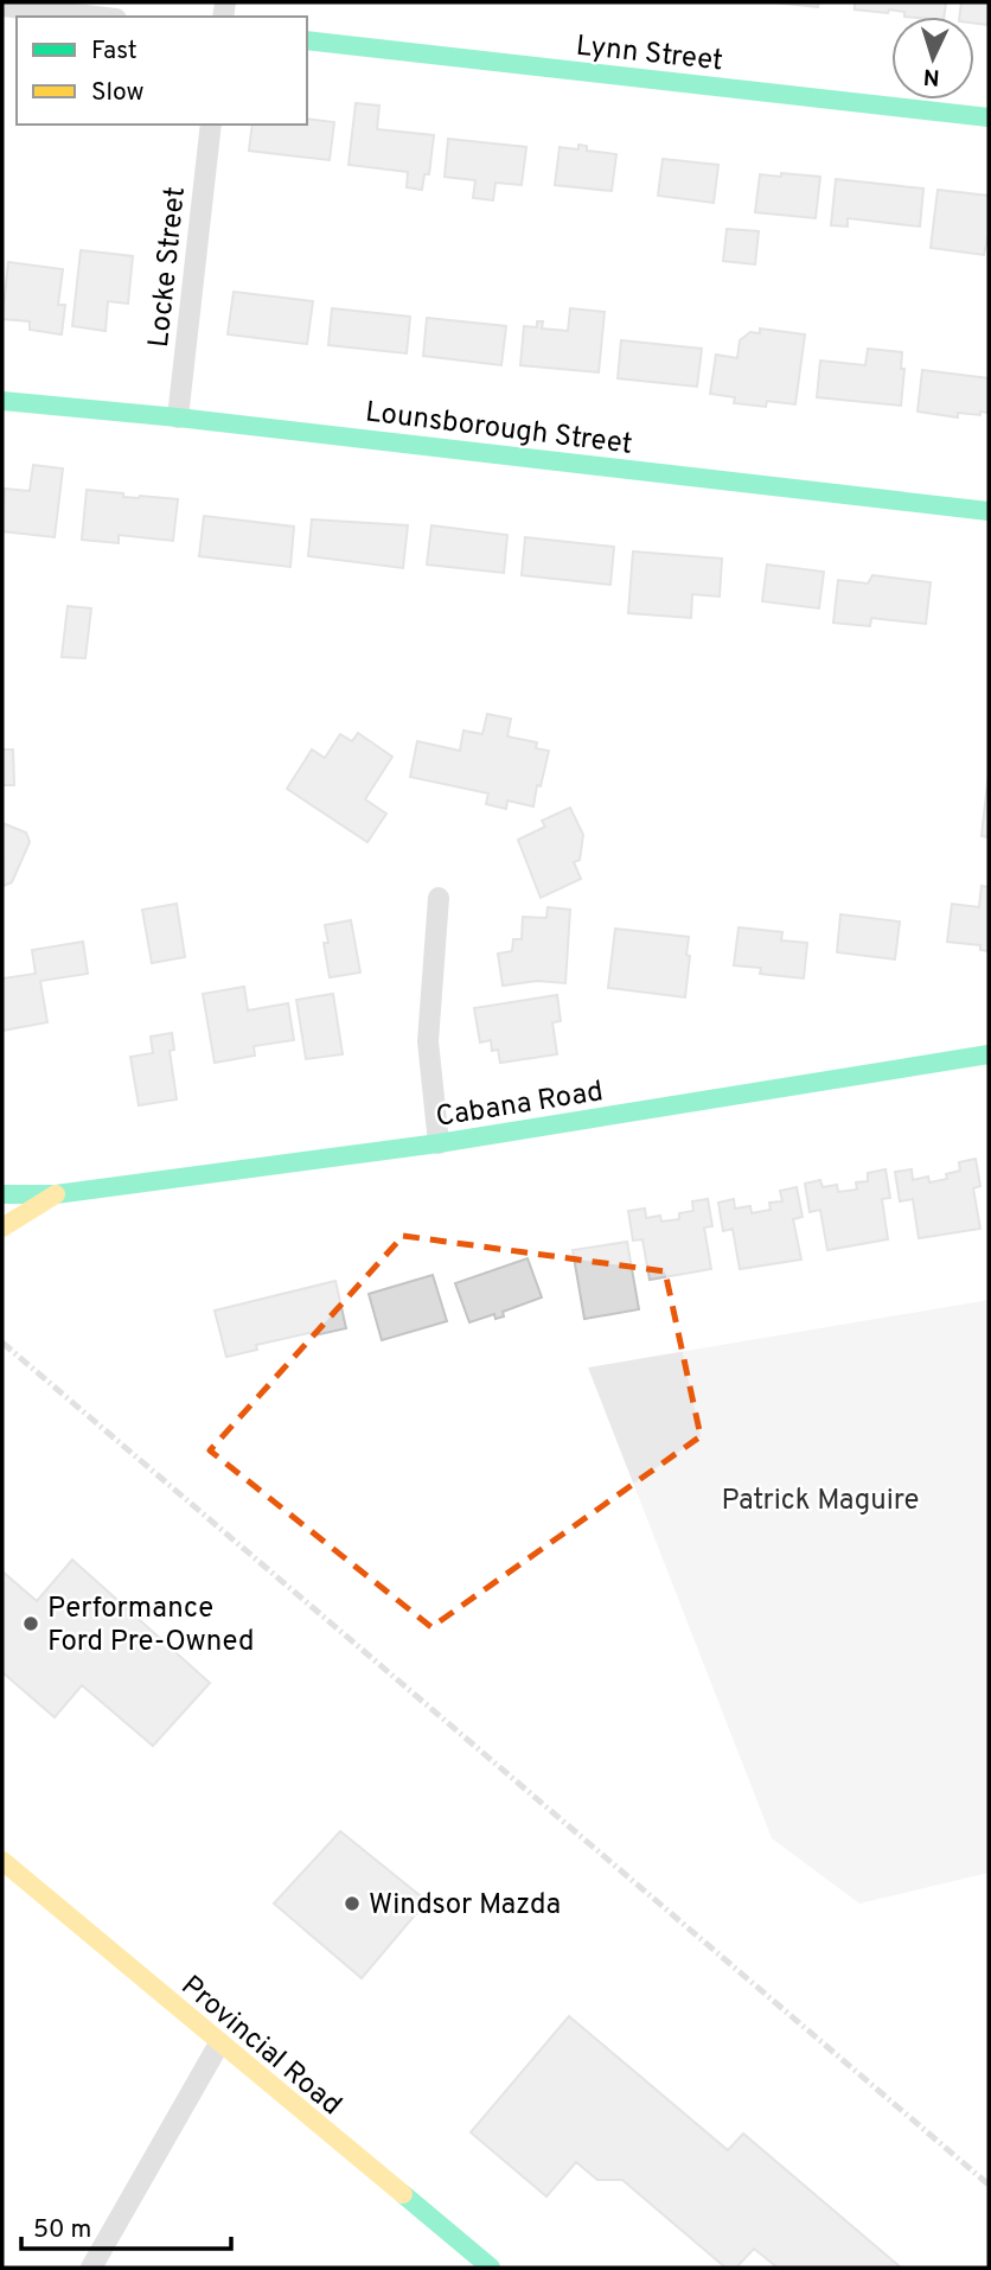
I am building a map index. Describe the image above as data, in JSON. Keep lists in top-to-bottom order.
{
  "streets": {
    "main road": [
      "Lynn Street",
      "Lounsborough Street",
      "Cabana Road",
      "Provincial Road"
    ],
    "street": ["Locke Street"]
  },
  "crossings": [
    ["Locke Street", "Lounsborough Street"]
  ],
  "parks": ["Patrick Maguire"],
  "places": ["Performance Ford Pre-Owned", "Windsor Mazda"],
  "legend": ["Fast", "Slow"],
  "scale_bar": "50 m",
  "north": "bottom"
}
